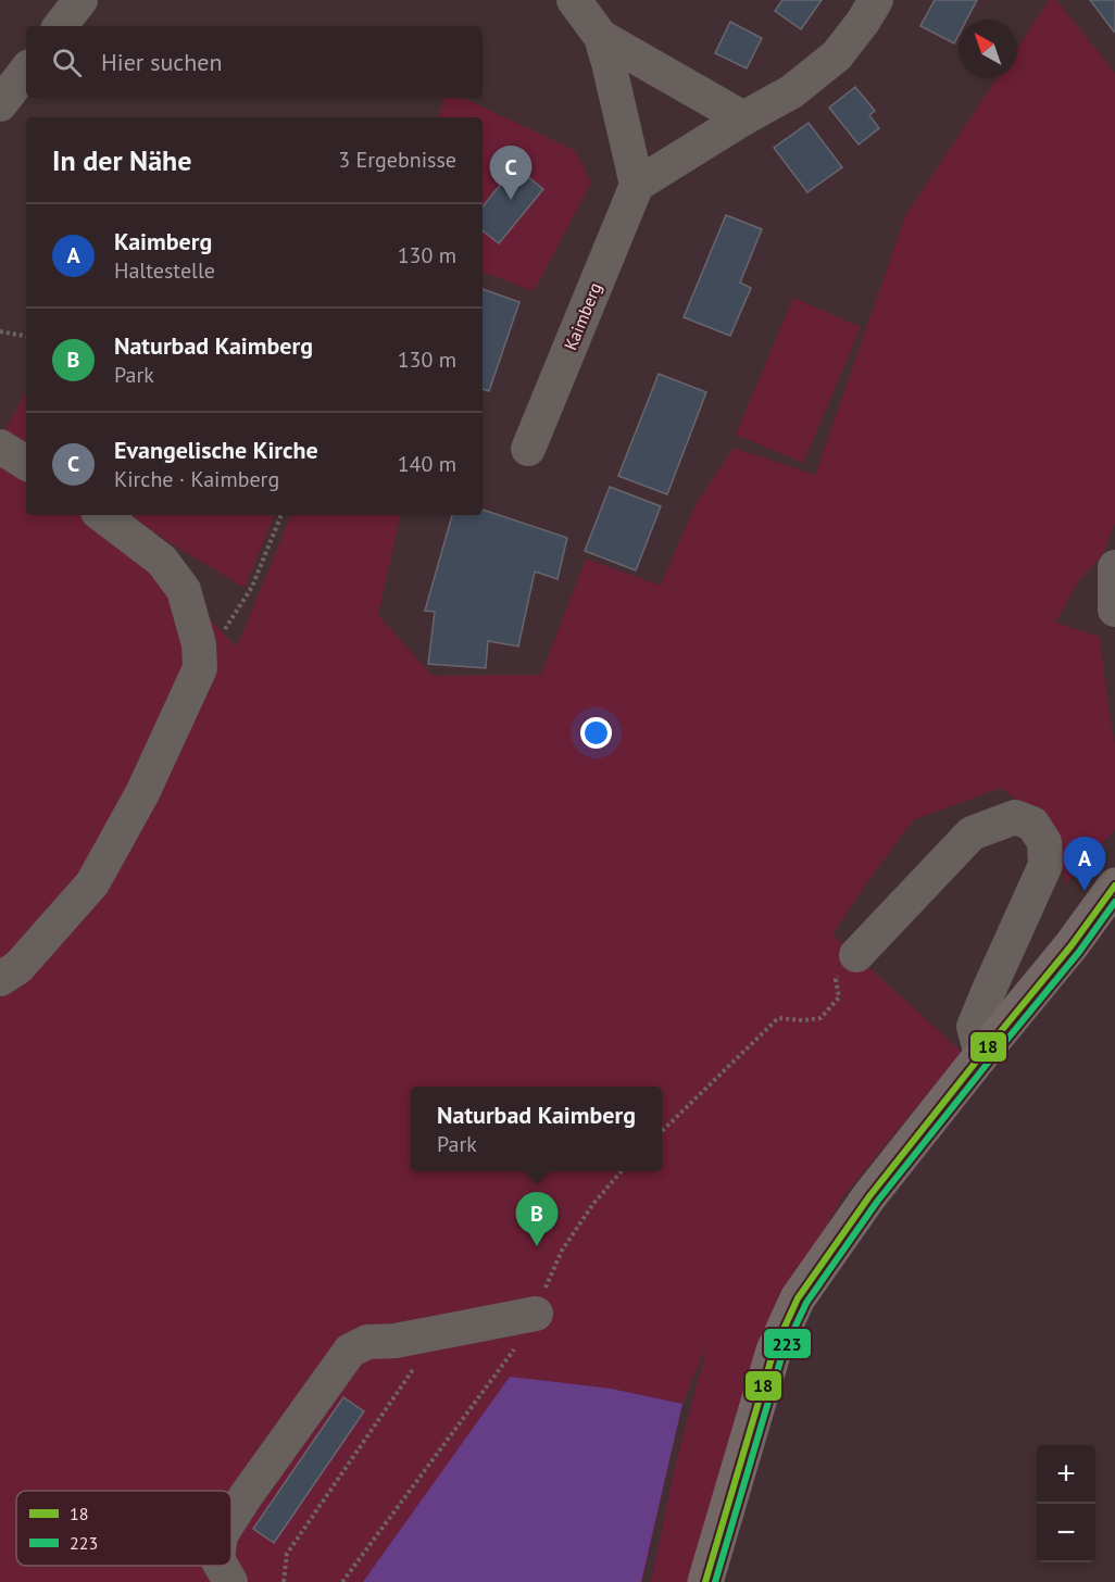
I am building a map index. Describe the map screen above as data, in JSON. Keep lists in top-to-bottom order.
{
  "streets": {
    "street": ["Kaimberg"]
  },
  "lines": ["transit line 18", "transit line 223"],
  "legend": ["18", "223"],
  "north": "top left",
  "page": {
    "search": "Hier suchen",
    "heading": ["In der Nähe", "3 Ergebnisse"],
    "pins": ["C", "A", "B"],
    "list": [
      {
        "mark": "A",
        "name": "Kaimberg",
        "note": "Haltestelle",
        "value": "130 m"
      },
      {
        "mark": "B",
        "name": "Naturbad Kaimberg",
        "note": "Park",
        "value": "130 m"
      },
      {
        "mark": "C",
        "name": "Evangelische Kirche",
        "note": "Kirche · Kaimberg",
        "value": "140 m"
      }
    ],
    "popup": ["Naturbad Kaimberg", "Park"],
    "map_buttons": ["+", "−"]
  }
}
